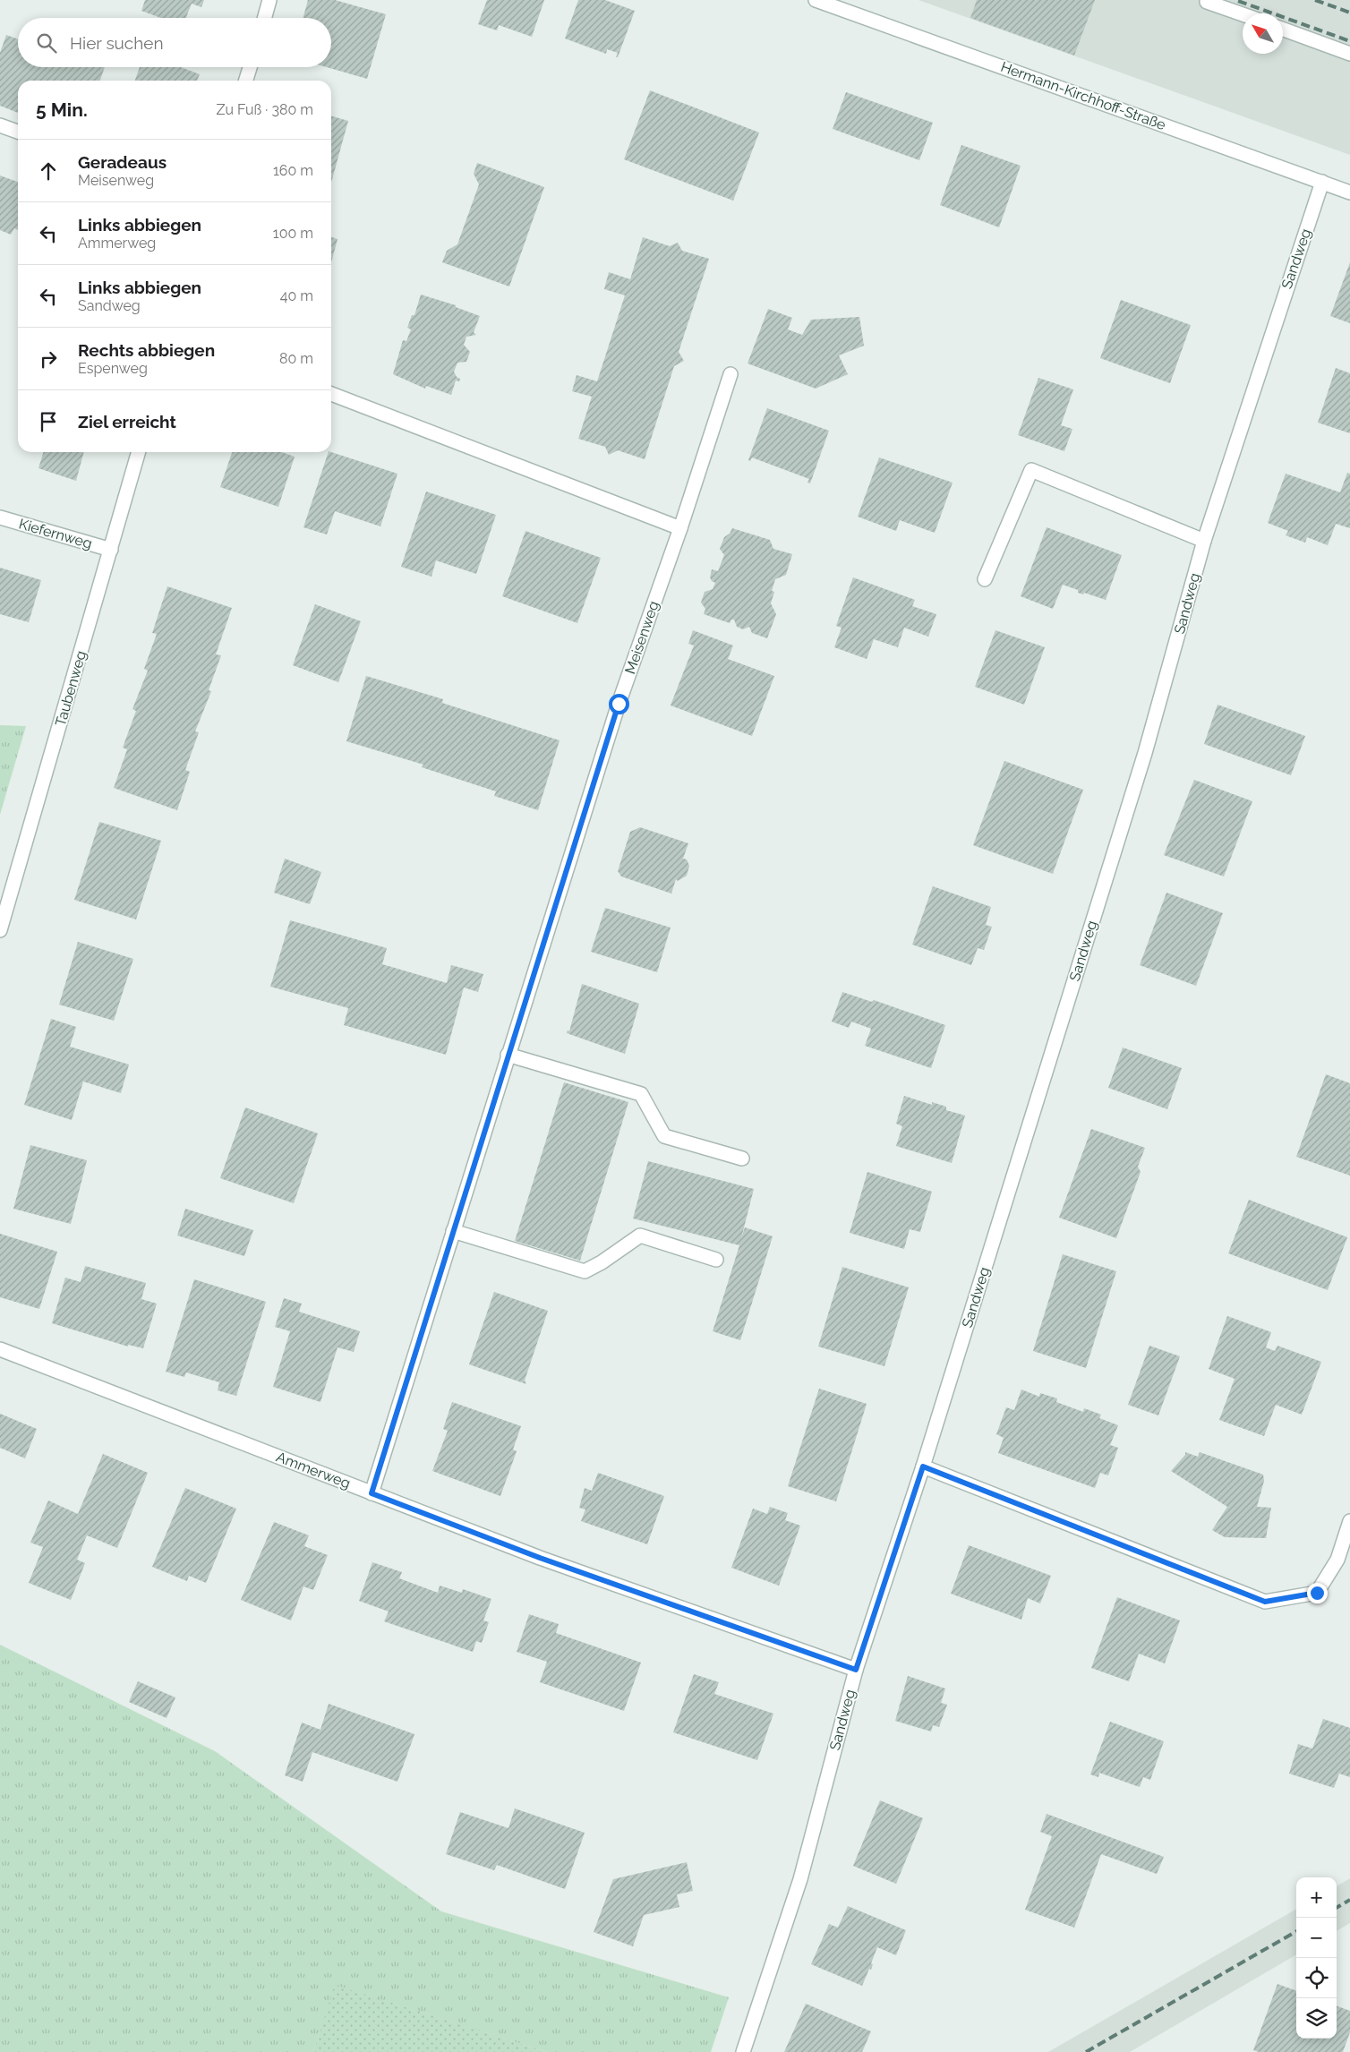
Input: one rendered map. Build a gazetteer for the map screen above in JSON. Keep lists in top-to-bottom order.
{
  "streets": {
    "street": [
      "Hermann-Kirchhoff-Straße",
      "Sandweg",
      "Kiefernweg",
      "Meisenweg",
      "Taubenweg",
      "Ammerweg"
    ]
  },
  "crossings": [
    ["Hermann-Kirchhoff-Straße", "Sandweg"],
    ["Sandweg", "Ammerweg"],
    ["Kiefernweg", "Taubenweg"],
    ["Meisenweg", "Ammerweg"]
  ],
  "north": "top left",
  "page": {
    "search": "Hier suchen",
    "heading": ["5 Min.", "Zu Fuß · 380 m"],
    "list": [
      ["Geradeaus", "Meisenweg", "160 m"],
      ["Links abbiegen", "Ammerweg", "100 m"],
      ["Links abbiegen", "Sandweg", "40 m"],
      ["Rechts abbiegen", "Espenweg", "80 m"],
      "Ziel erreicht"
    ],
    "map_buttons": ["+", "−"]
  }
}
